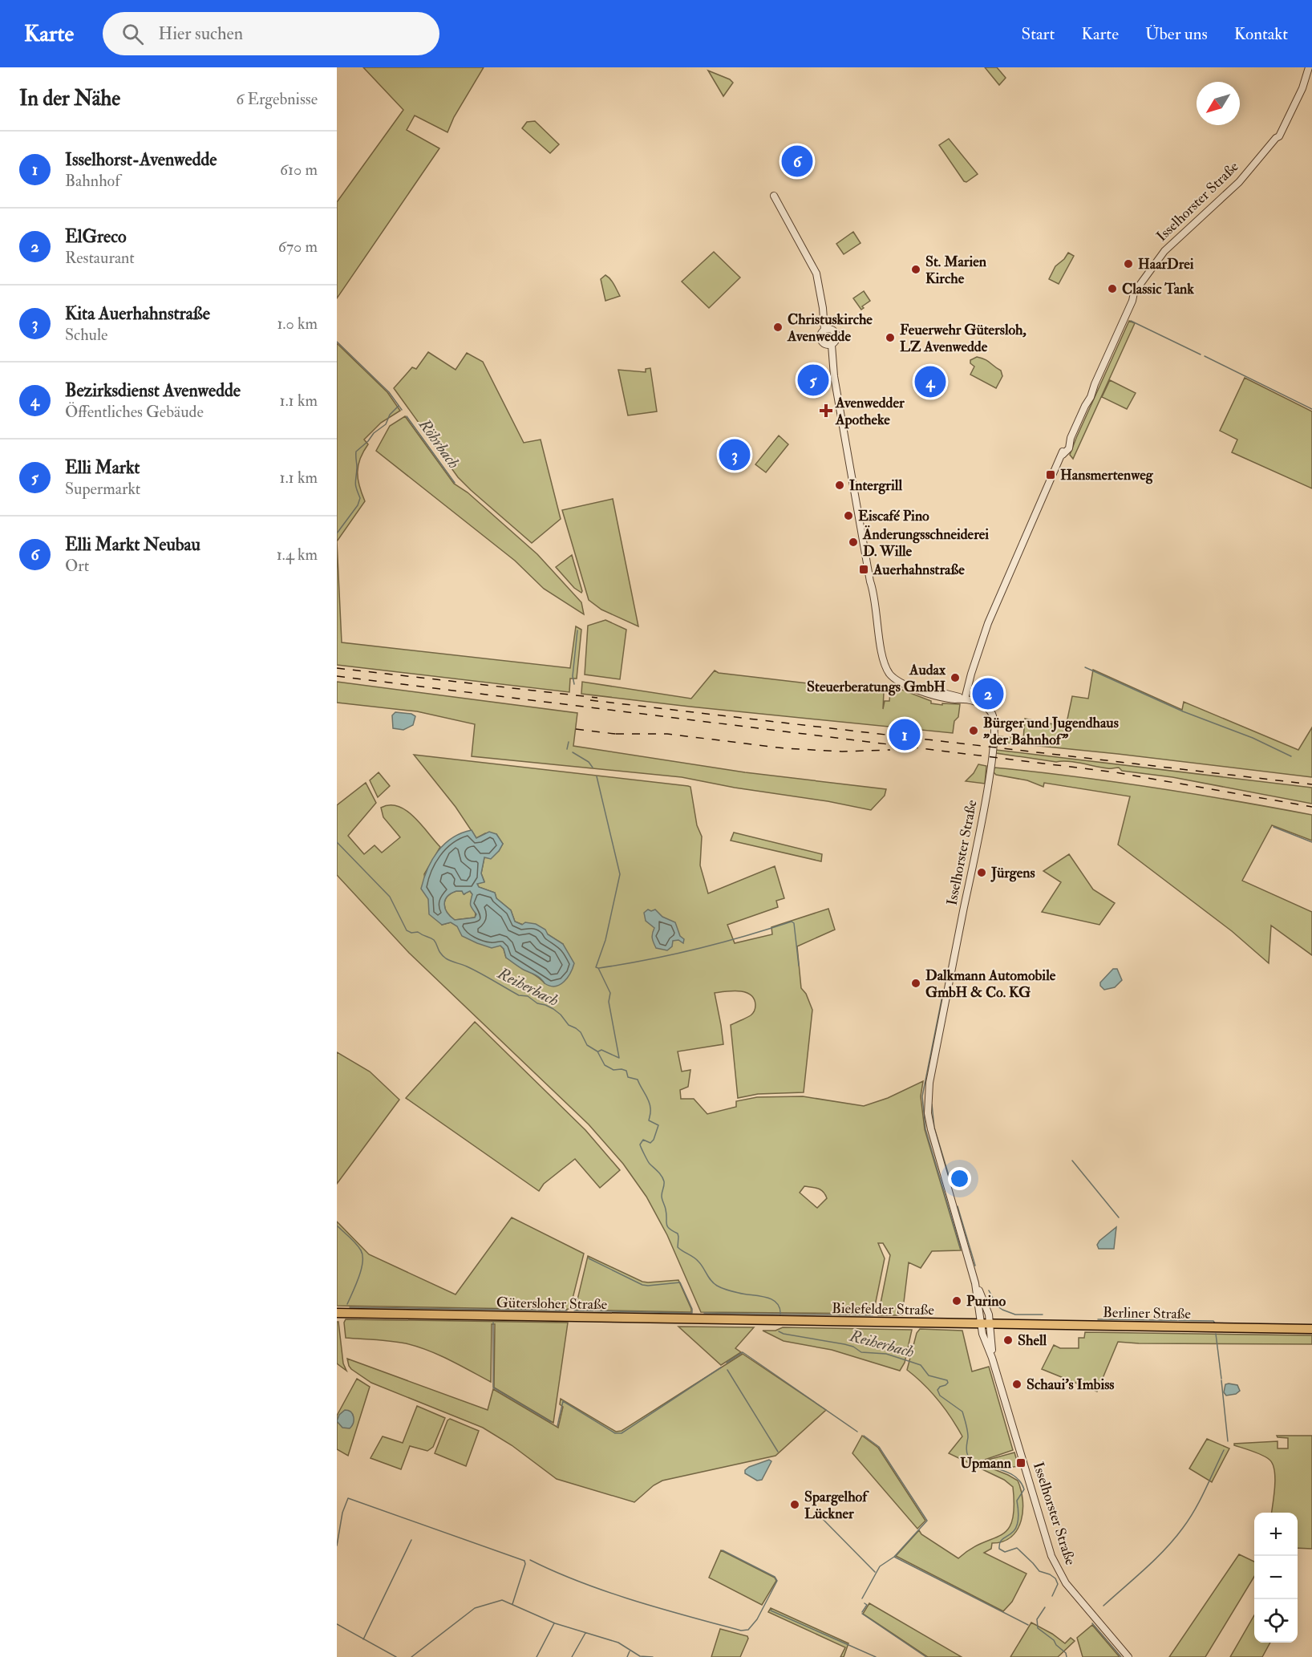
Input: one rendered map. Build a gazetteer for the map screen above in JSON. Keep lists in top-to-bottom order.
{
  "streets": {
    "main road": ["Gütersloher Straße", "Bielefelder Straße", "Berliner Straße"],
    "street": ["Isselhorster Straße"]
  },
  "crossings": [
    ["Isselhorster Straße", "Bielefelder Straße"],
    ["Isselhorster Straße", "Berliner Straße"],
    ["Gütersloher Straße", "Bielefelder Straße"],
    ["Bielefelder Straße", "Berliner Straße"]
  ],
  "water": ["Röhrbach", "Reiherbach"],
  "places": {
    "other": [
      "HaarDrei",
      "St. Marien Kirche",
      "Classic Tank",
      "Christuskirche Avenwedde",
      "Feuerwehr Gütersloh, LZ Avenwedde",
      "Intergrill",
      "Eiscafé Pino",
      "Änderungsschneiderei D. Wille",
      "Audax Steuerberatungs GmbH",
      "Bürger und Jugendhaus \"der Bahnhof\"",
      "Jürgens",
      "Dalkmann Automobile GmbH & Co. KG",
      "Purino",
      "Shell",
      "Schaui's Imbiss",
      "Spargelhof Lückner"
    ],
    "health": ["Avenwedder Apotheke"],
    "transit": ["Hansmertenweg", "Auerhahnstraße", "Upmann"]
  },
  "north": "bottom left",
  "page": {
    "header": "Karte",
    "search": "Hier suchen",
    "nav": [
      "Start",
      "Karte",
      "Über uns",
      "Kontakt"
    ],
    "heading": ["In der Nähe", "6 Ergebnisse"],
    "list": [
      {
        "mark": "1",
        "name": "Isselhorst-Avenwedde",
        "note": "Bahnhof",
        "value": "610 m"
      },
      {
        "mark": "2",
        "name": "ElGreco",
        "note": "Restaurant",
        "value": "670 m"
      },
      {
        "mark": "3",
        "name": "Kita Auerhahnstraße",
        "note": "Schule",
        "value": "1.0 km"
      },
      {
        "mark": "4",
        "name": "Bezirksdienst Avenwedde",
        "note": "Öffentliches Gebäude",
        "value": "1.1 km"
      },
      {
        "mark": "5",
        "name": "Elli Markt",
        "note": "Supermarkt",
        "value": "1.1 km"
      },
      {
        "mark": "6",
        "name": "Elli Markt Neubau",
        "note": "Ort",
        "value": "1.4 km"
      }
    ],
    "pins": [
      "6",
      "5",
      "4",
      "3",
      "2",
      "1"
    ],
    "map_buttons": ["+", "−"]
  }
}
